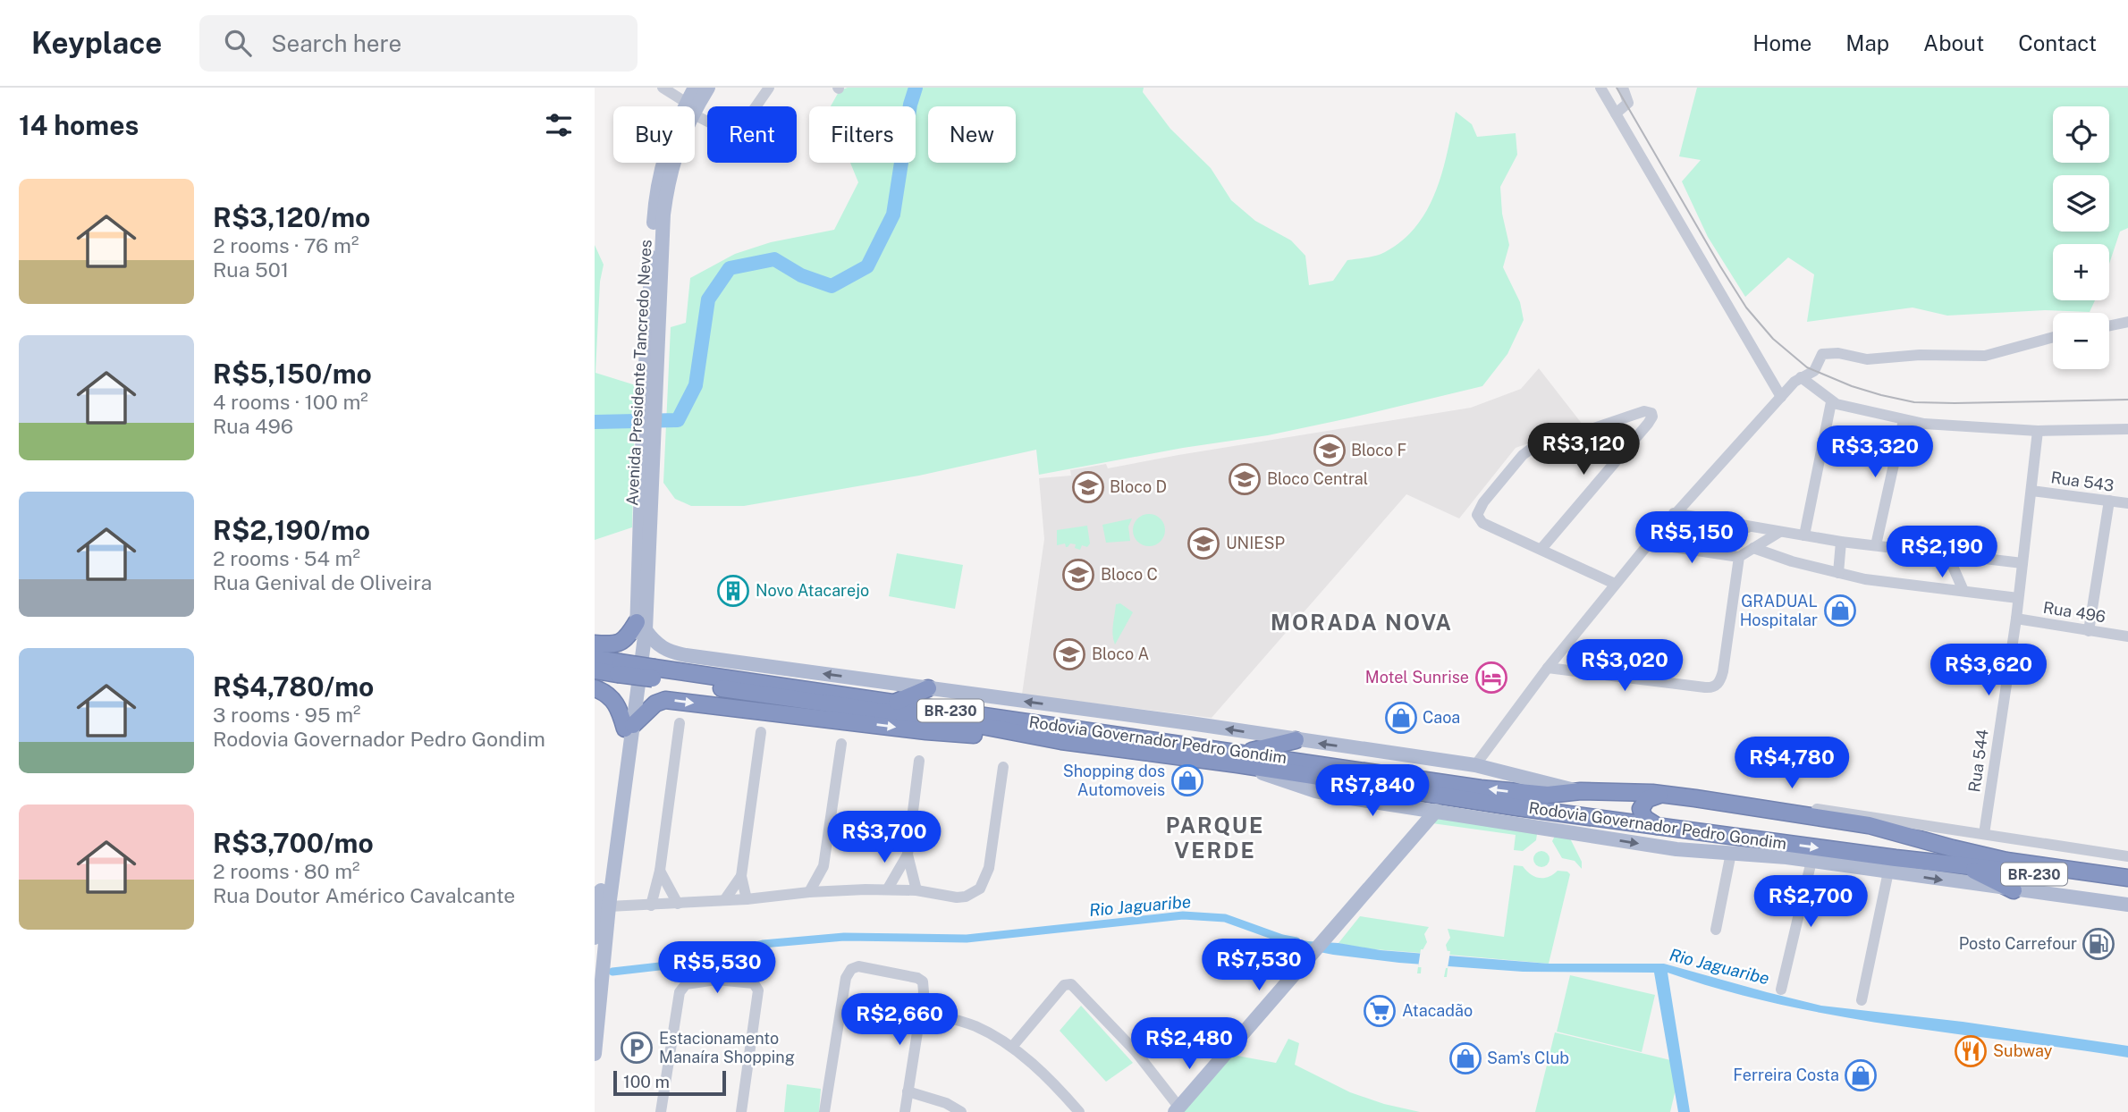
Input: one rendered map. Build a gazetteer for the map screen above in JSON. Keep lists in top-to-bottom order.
{
  "streets": {
    "highway": ["BR-230", "Rodovia Governador Pedro Gondim"],
    "main road": ["Avenida Presidente Tancredo Neves"],
    "street": ["Rua 543", "Rua 496", "Rua 544"]
  },
  "crossings": [
    ["Avenida Presidente Tancredo Neves", "Rodovia Governador Pedro Gondim"],
    ["Rua 543", "Rua 544"],
    ["Rua 496", "Rua 544"]
  ],
  "districts": ["MORADA NOVA", "PARQUE VERDE"],
  "water": ["Rio Jaguaribe"],
  "places": {
    "school or university": [
      "Bloco F",
      "Bloco Central",
      "Bloco D",
      "UNIESP",
      "Bloco C",
      "Bloco A"
    ],
    "building": ["Novo Atacarejo"],
    "shop": [
      "GRADUAL Hospitalar",
      "Caoa",
      "Shopping dos Automoveis",
      "Sam's Club",
      "Ferreira Costa"
    ],
    "hotel": ["Motel Sunrise"],
    "fuel station": ["Posto Carrefour"],
    "supermarket": ["Atacadão"],
    "parking": ["Estacionamento Manaíra Shopping"],
    "restaurant": ["Subway"]
  },
  "scale_bar": "100 m",
  "page": {
    "header": "Keyplace",
    "search": "Search here",
    "nav": [
      "Home",
      "Map",
      "About",
      "Contact"
    ],
    "heading": "14 homes",
    "map_buttons": ["+", "−"],
    "chip": [
      "Buy",
      "Rent",
      "Filters",
      "New"
    ],
    "list": [
      {
        "name": "R$3,120/mo",
        "note": "2 rooms · 76 m² · Rua 501"
      },
      {
        "name": "R$5,150/mo",
        "note": "4 rooms · 100 m² · Rua 496"
      },
      {
        "name": "R$2,190/mo",
        "note": "2 rooms · 54 m² · Rua Genival de Oliveira"
      },
      {
        "name": "R$4,780/mo",
        "note": "3 rooms · 95 m² · Rodovia Governador Pedro Gondim"
      },
      {
        "name": "R$3,700/mo",
        "note": "2 rooms · 80 m² · Rua Doutor Américo Cavalcante"
      }
    ],
    "price": [
      "R$3,120",
      "R$3,320",
      "R$5,150",
      "R$2,190",
      "R$3,020",
      "R$3,620",
      "R$4,780",
      "R$7,840",
      "R$3,700",
      "R$2,700",
      "R$7,530",
      "R$5,530",
      "R$2,660",
      "R$2,480"
    ],
    "scale": "100 m"
  }
}
